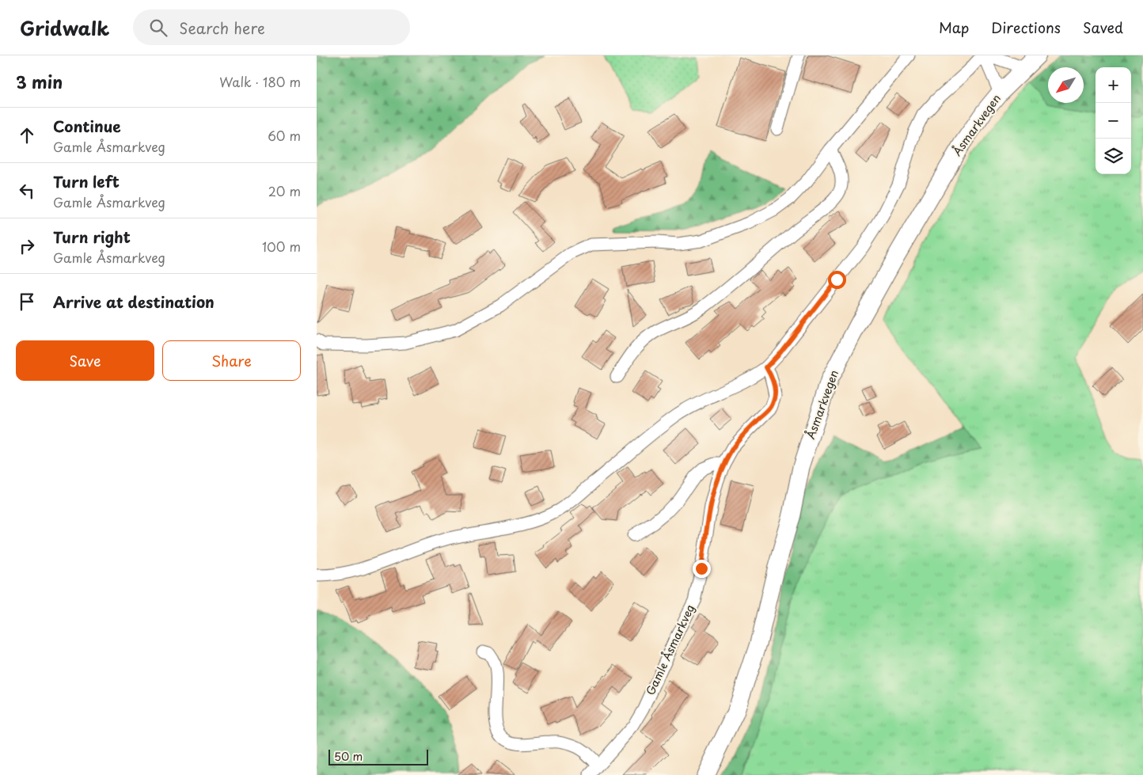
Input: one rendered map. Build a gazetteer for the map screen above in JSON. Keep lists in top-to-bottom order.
{
  "streets": {
    "main road": ["Åsmarkvegen"],
    "street": ["Gamle Åsmarkveg"]
  },
  "scale_bar": "50 m",
  "north": "bottom left",
  "page": {
    "header": "Gridwalk",
    "search": "Search here",
    "nav": ["Map", "Directions", "Saved"],
    "heading": ["3 min", "Walk · 180 m"],
    "map_buttons": ["+", "−"],
    "list": [
      ["Continue", "Gamle Åsmarkveg", "60 m"],
      ["Turn left", "Gamle Åsmarkveg", "20 m"],
      ["Turn right", "Gamle Åsmarkveg", "100 m"],
      "Arrive at destination"
    ],
    "buttons": ["Save", "Share"],
    "scale": "50 m"
  }
}
